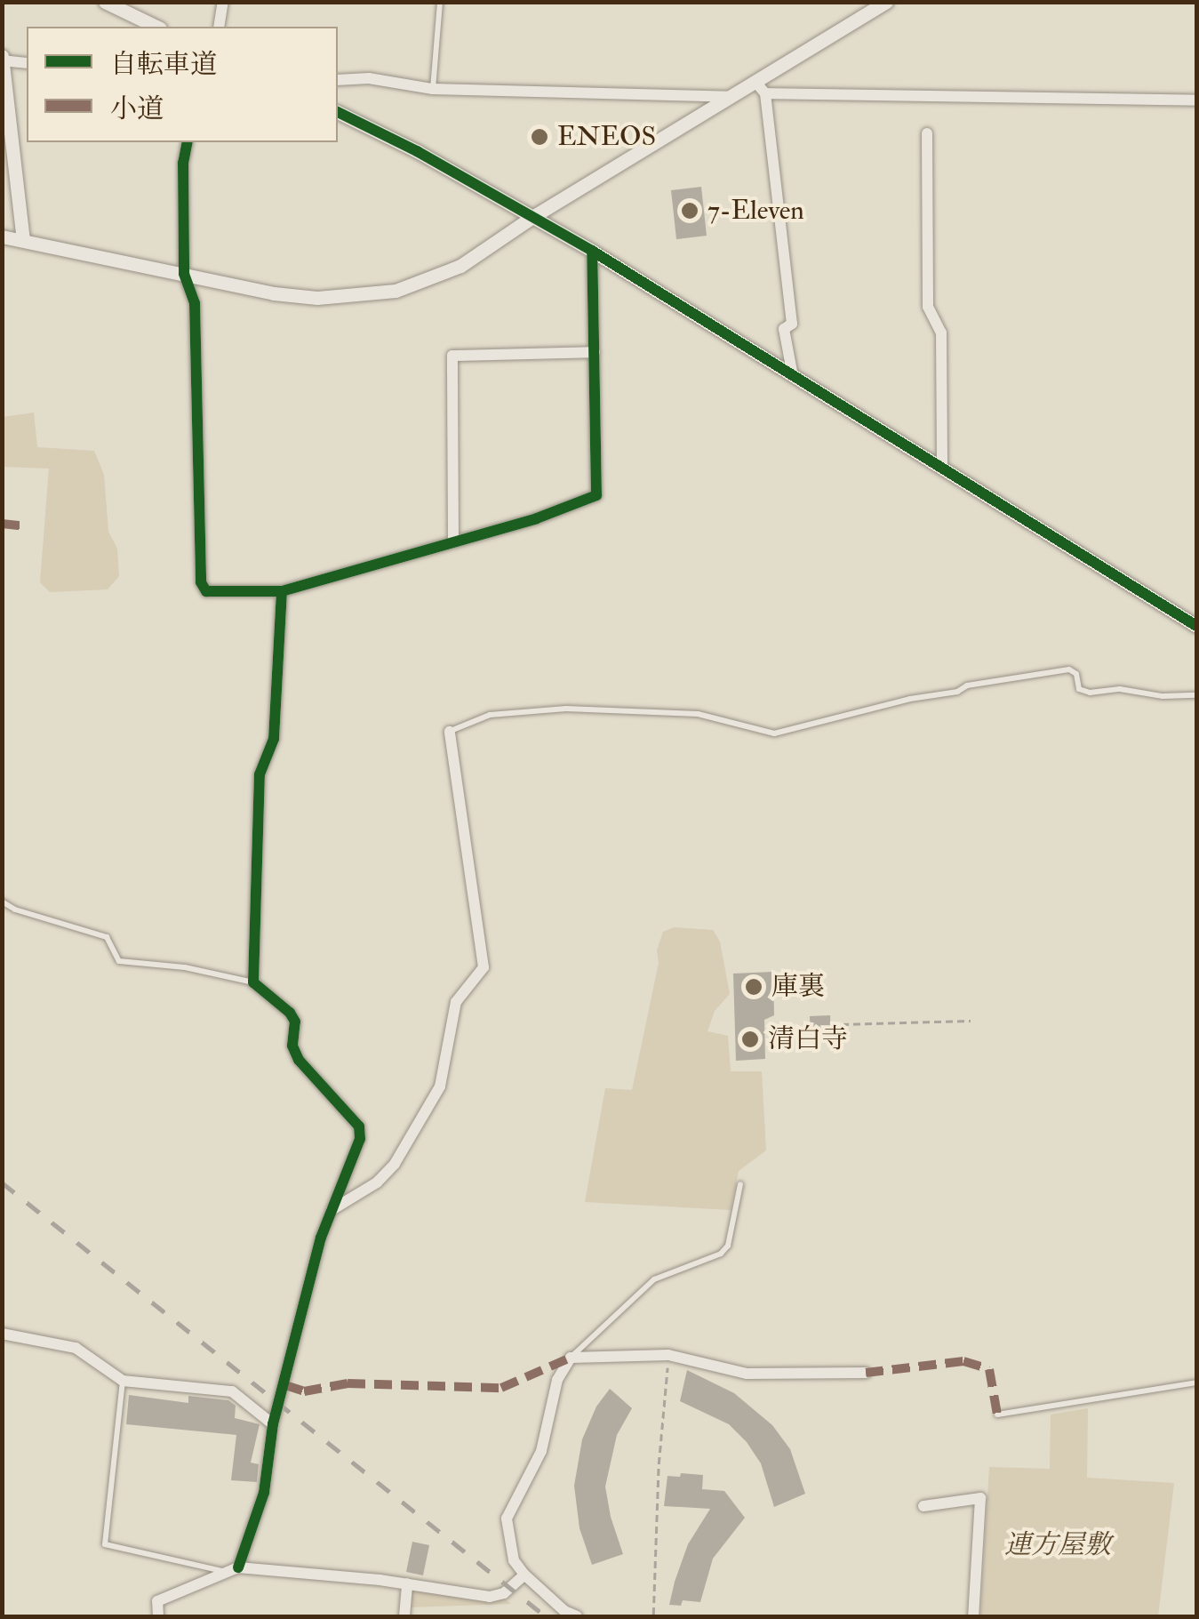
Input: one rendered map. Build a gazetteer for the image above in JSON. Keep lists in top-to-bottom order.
{
  "parks": ["連方屋敷"],
  "places": [
    "ENEOS",
    "7-Eleven",
    "庫裏",
    "清白寺"
  ],
  "legend": ["自転車道", "小道"]
}
